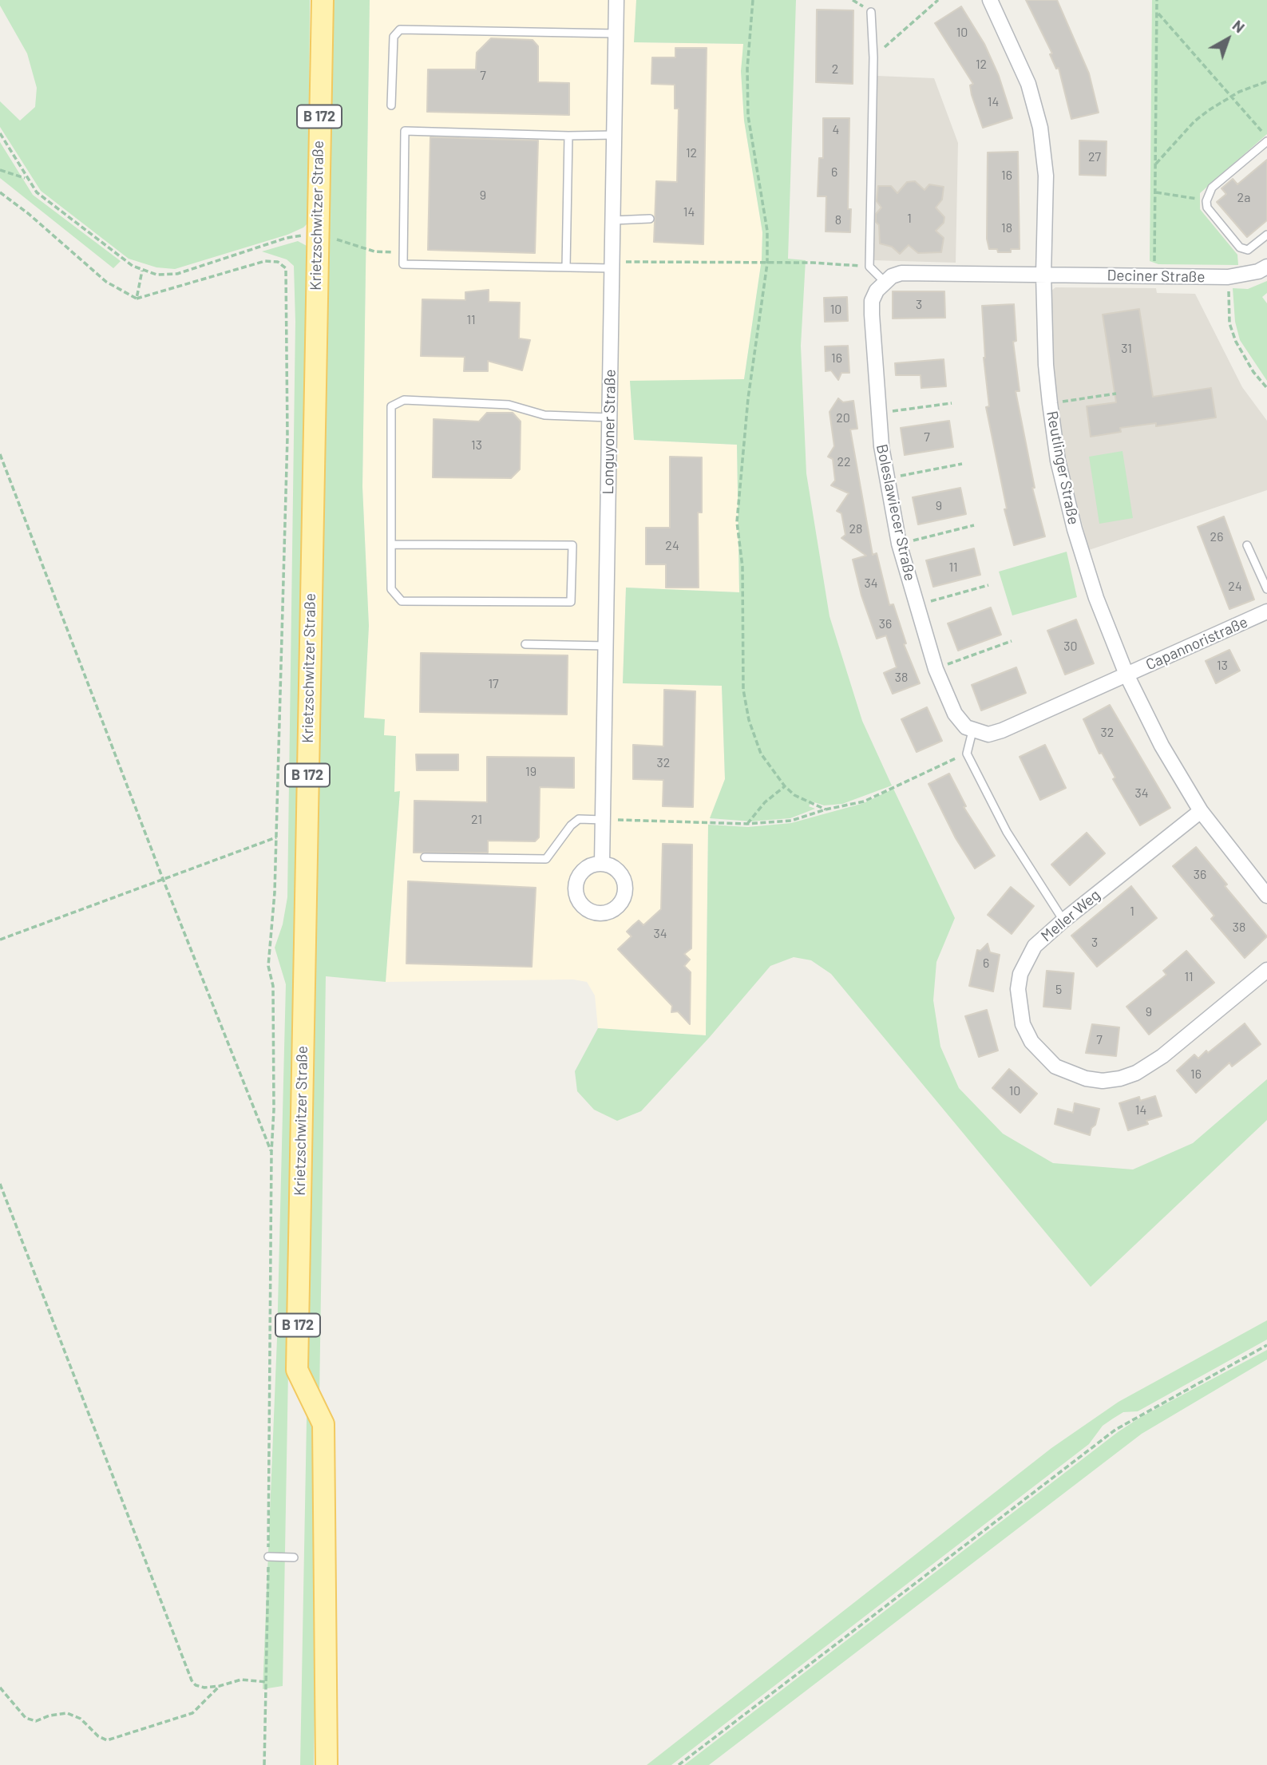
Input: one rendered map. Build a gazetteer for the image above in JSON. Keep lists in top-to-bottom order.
{
  "streets": {
    "main road": ["B 172", "Krietzschwitzer Straße"],
    "street": [
      "Deciner Straße",
      "Longuyoner Straße",
      "Reutlinger Straße",
      "Boleslawiecer Straße",
      "Capannoristraße",
      "Meller Weg"
    ]
  },
  "crossings": [
    ["Deciner Straße", "Reutlinger Straße"],
    ["Reutlinger Straße", "Capannoristraße"],
    ["Reutlinger Straße", "Meller Weg"]
  ],
  "house_numbers": [
    "10",
    "12",
    "2",
    "7",
    "14",
    "4",
    "12",
    "27",
    "6",
    "16",
    "9",
    "2a",
    "14",
    "1",
    "8",
    "18",
    "3",
    "10",
    "11",
    "31",
    "16",
    "20",
    "7",
    "13",
    "22",
    "9",
    "28",
    "26",
    "24",
    "11",
    "34",
    "24",
    "36",
    "30",
    "13",
    "38",
    "17",
    "32",
    "32",
    "19",
    "34",
    "21",
    "36",
    "1",
    "38",
    "34",
    "3",
    "6",
    "11",
    "5",
    "9",
    "7",
    "16",
    "10",
    "14"
  ],
  "north": "top right"
}
